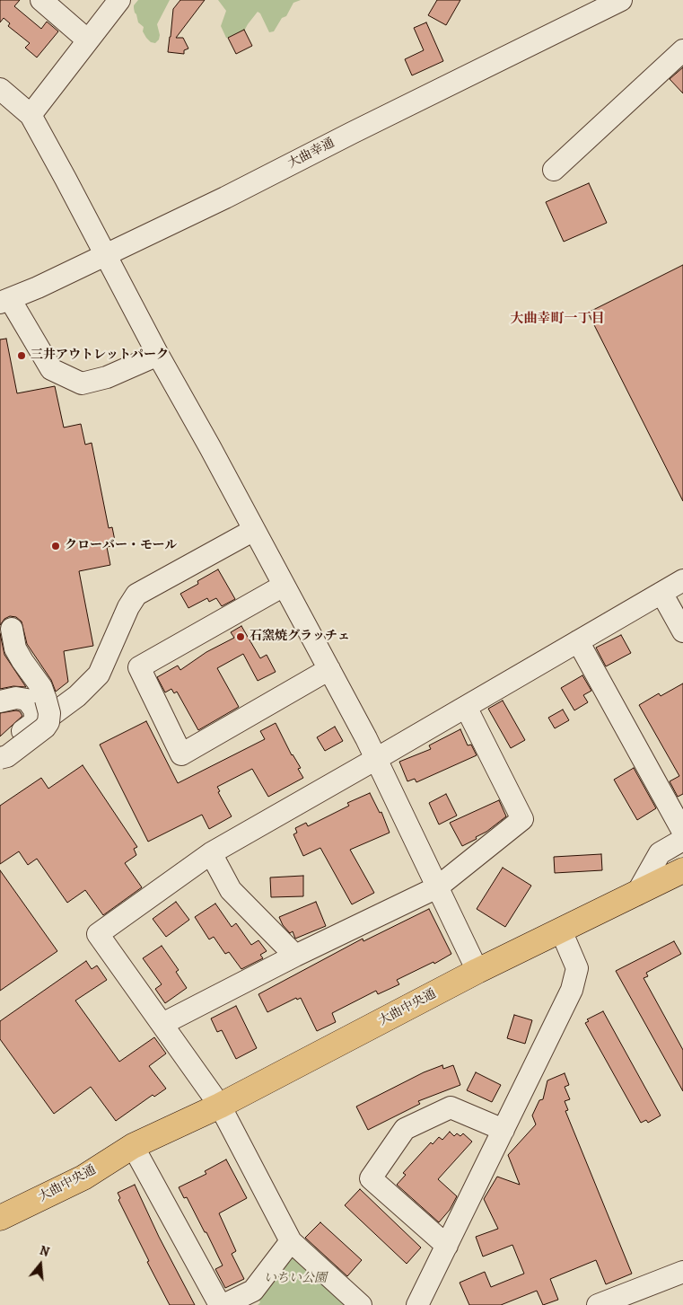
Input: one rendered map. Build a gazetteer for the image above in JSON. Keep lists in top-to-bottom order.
{
  "streets": {
    "main road": ["大曲中央通"],
    "street": ["大曲幸通"]
  },
  "districts": ["大曲幸町一丁目"],
  "parks": ["いちい公園"],
  "places": ["三井アウトレットパーク", "クローバー・モール", "石窯焼グラッチェ"],
  "north": "top"
}
